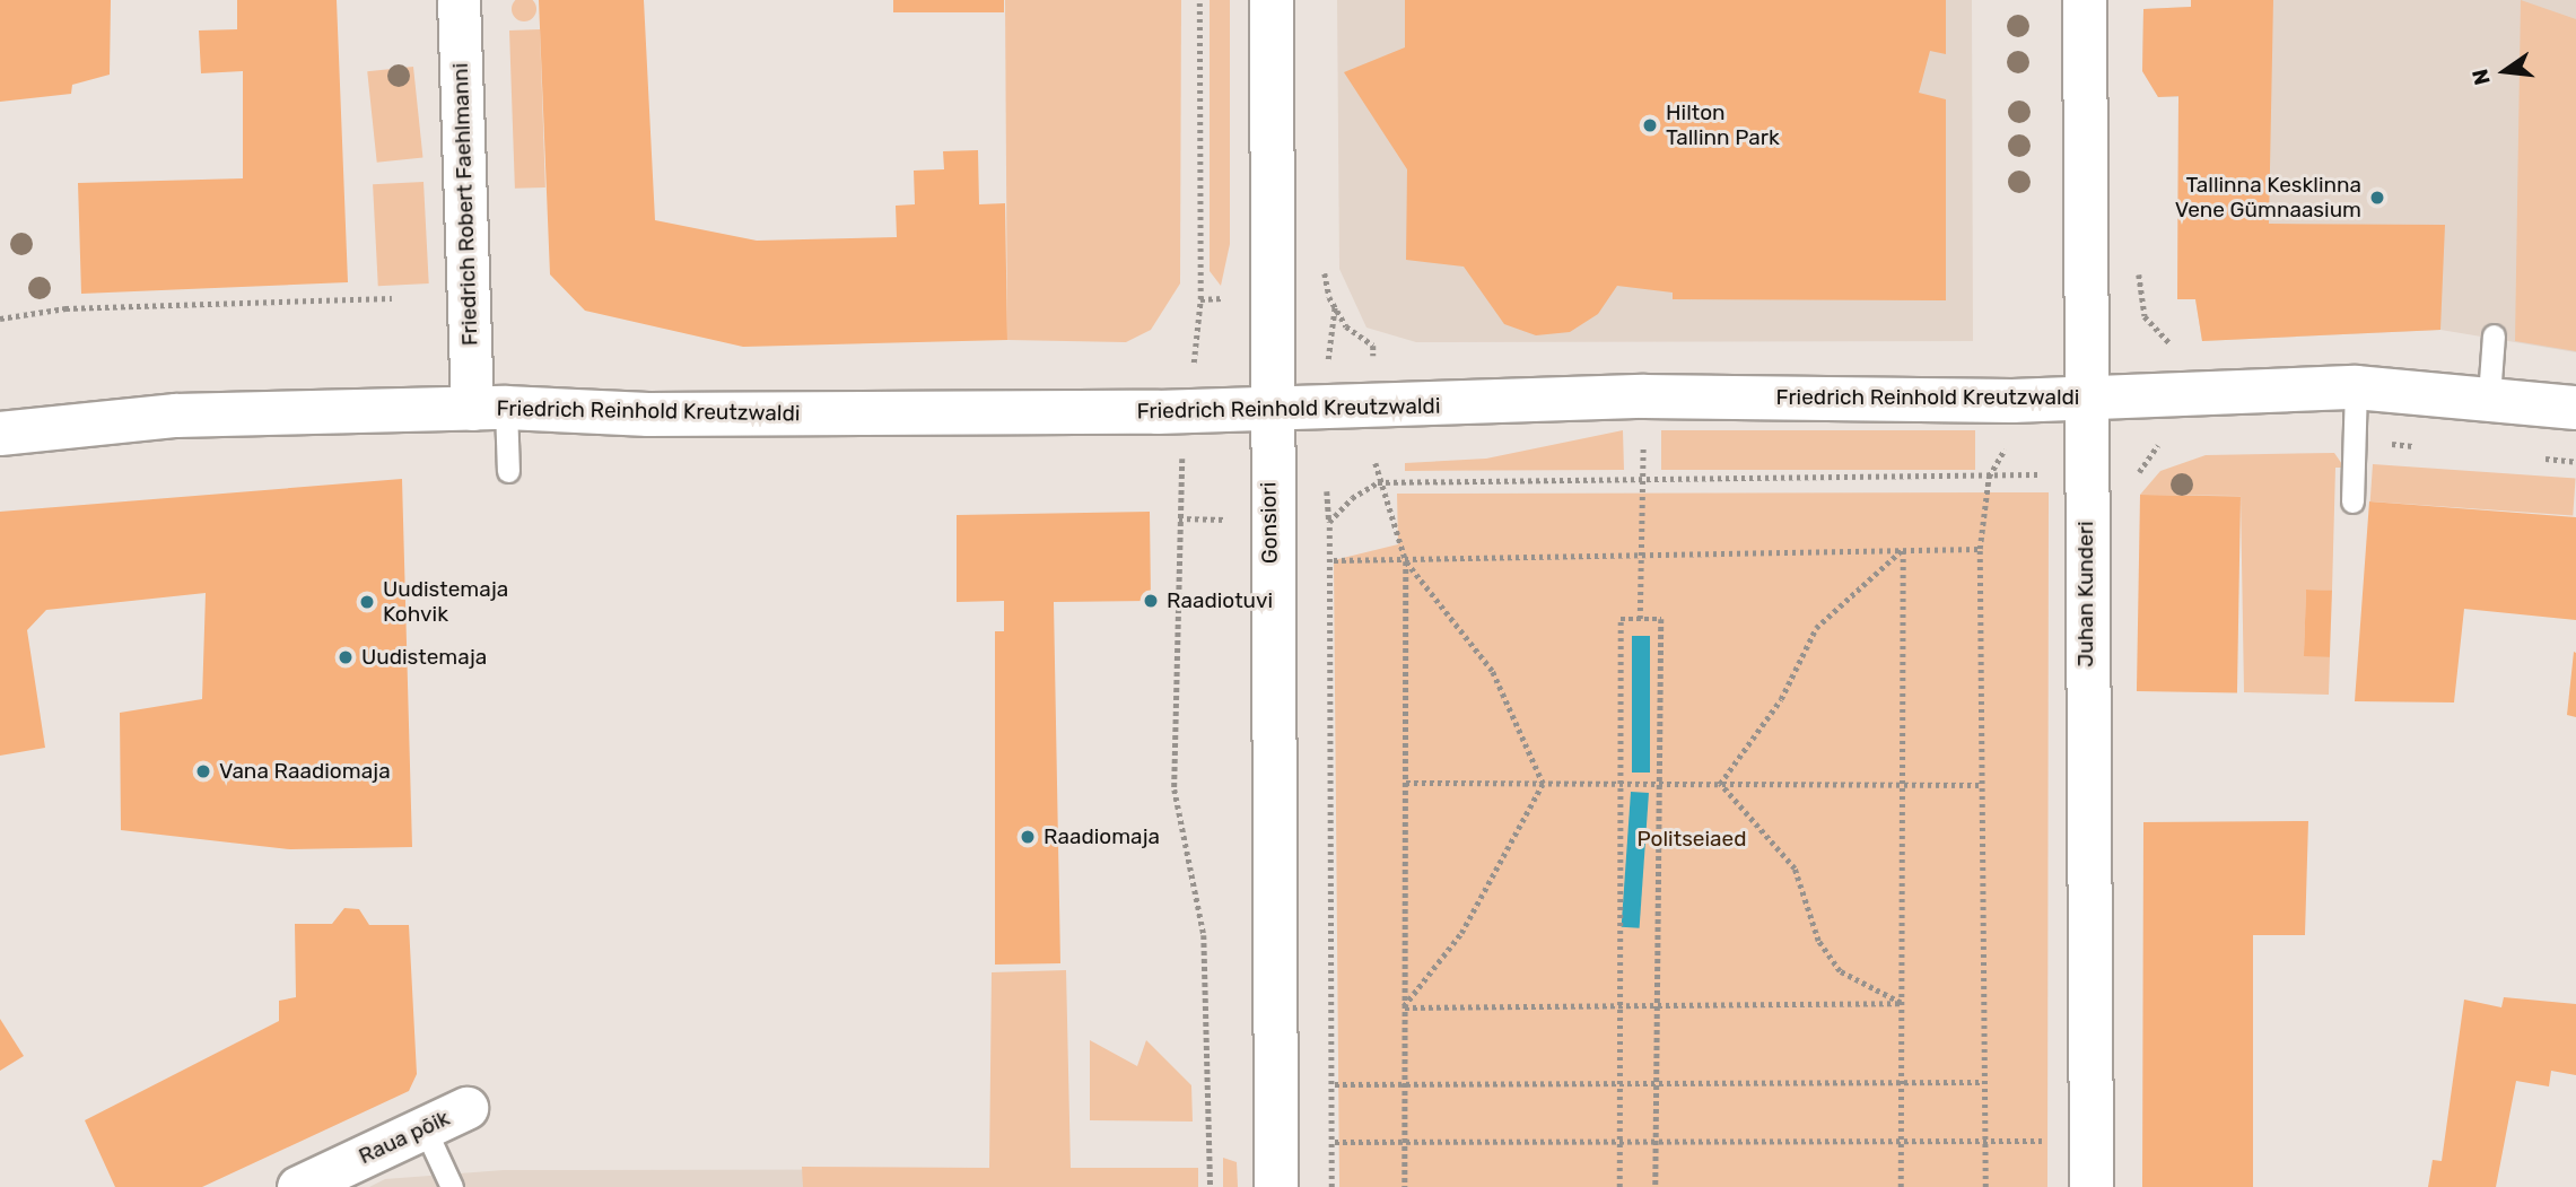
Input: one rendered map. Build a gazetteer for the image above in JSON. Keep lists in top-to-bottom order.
{
  "streets": {
    "street": [
      "Friedrich Robert Faehlmanni",
      "Friedrich Reinhold Kreutzwaldi",
      "Gonsiori",
      "Juhan Kunderi",
      "Raua põik"
    ]
  },
  "crossings": [
    ["Friedrich Robert Faehlmanni", "Friedrich Reinhold Kreutzwaldi"],
    ["Friedrich Reinhold Kreutzwaldi", "Gonsiori"],
    ["Friedrich Reinhold Kreutzwaldi", "Juhan Kunderi"]
  ],
  "parks": ["Politseiaed"],
  "places": [
    "Hilton Tallinn Park",
    "Tallinna Kesklinna Vene Gümnaasium",
    "Raadiotuvi",
    "Uudistemaja Kohvik",
    "Uudistemaja",
    "Vana Raadiomaja",
    "Raadiomaja"
  ],
  "north": "left"
}
